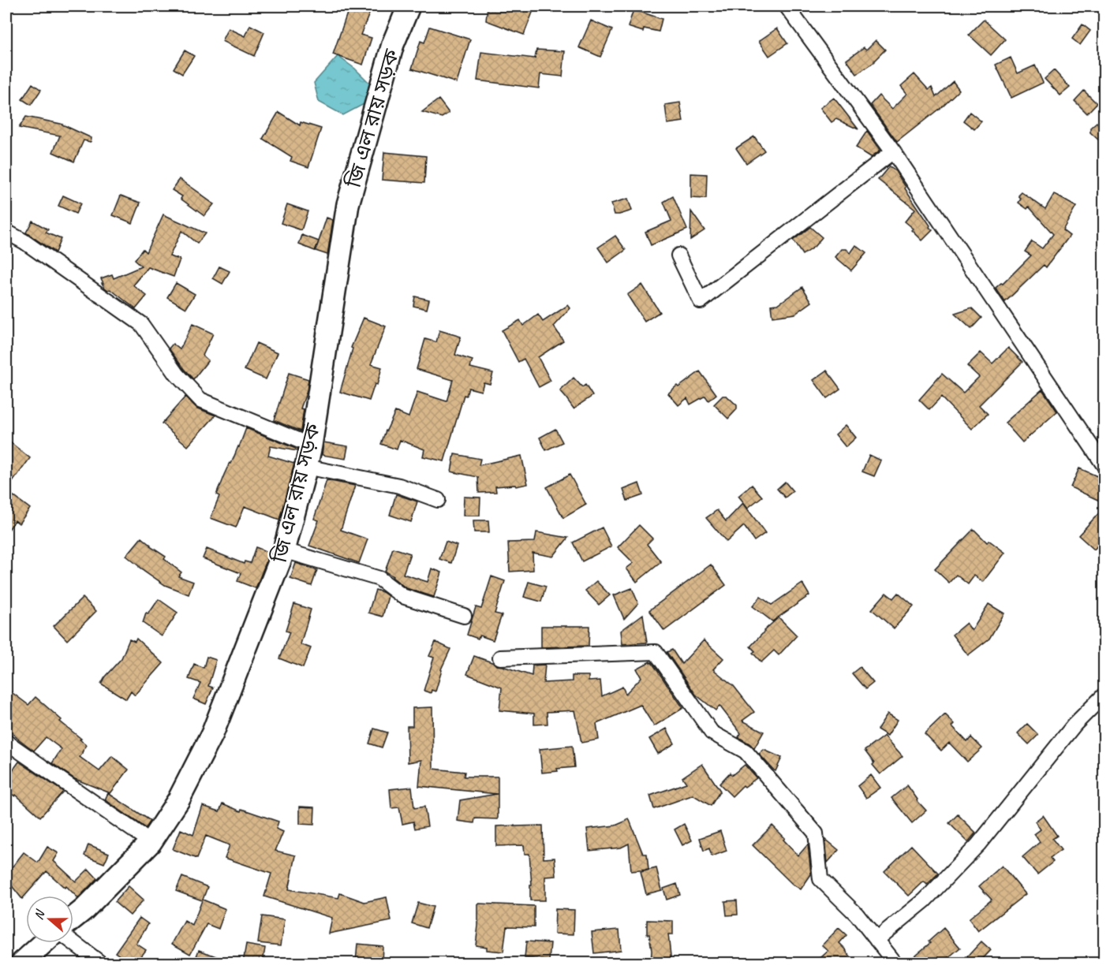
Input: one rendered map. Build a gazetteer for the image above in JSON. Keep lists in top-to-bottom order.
{
  "streets": {
    "main road": ["জি এল রায় সড়ক"]
  },
  "north": "left"
}
